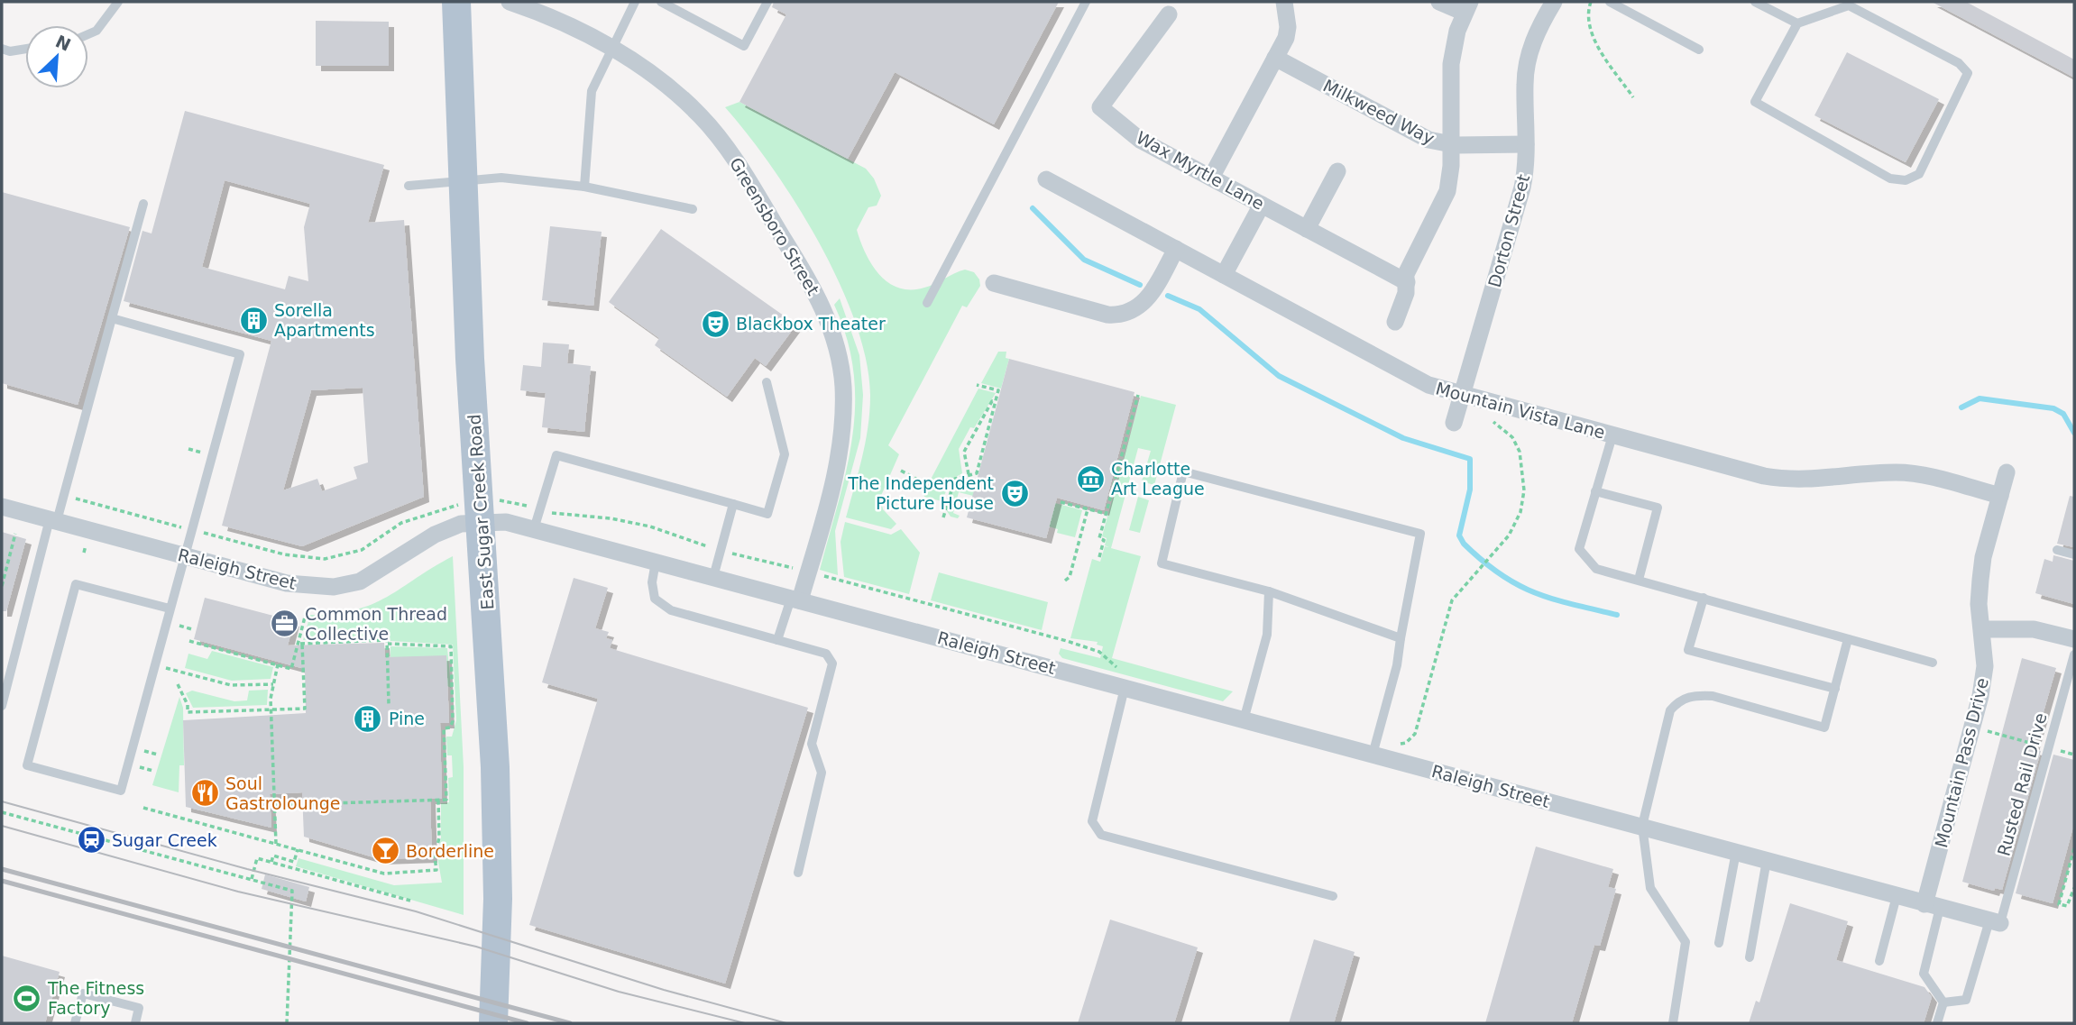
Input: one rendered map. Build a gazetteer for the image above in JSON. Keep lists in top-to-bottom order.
{
  "streets": {
    "main road": ["East Sugar Creek Road"],
    "street": [
      "Milkweed Way",
      "Wax Myrtle Lane",
      "Greensboro Street",
      "Dorton Street",
      "Mountain Vista Lane",
      "Raleigh Street",
      "Mountain Pass Drive"
    ],
    "lane": ["Rusted Rail Drive"]
  },
  "crossings": [
    ["Milkweed Way", "Dorton Street"],
    ["Greensboro Street", "Raleigh Street"],
    ["Dorton Street", "Mountain Vista Lane"],
    ["Mountain Vista Lane", "Mountain Pass Drive"],
    ["Raleigh Street", "Mountain Pass Drive"],
    ["Raleigh Street", "Rusted Rail Drive"]
  ],
  "places": {
    "building": ["Sorella Apartments", "Pine"],
    "theatre": ["Blackbox Theater", "The Independent Picture House"],
    "museum": ["Charlotte Art League"],
    "office": ["Common Thread Collective"],
    "restaurant": ["Soul Gastrolounge"],
    "station": ["Sugar Creek"],
    "bar": ["Borderline"],
    "sports": ["The Fitness Factory"]
  },
  "north": "top right"
}
